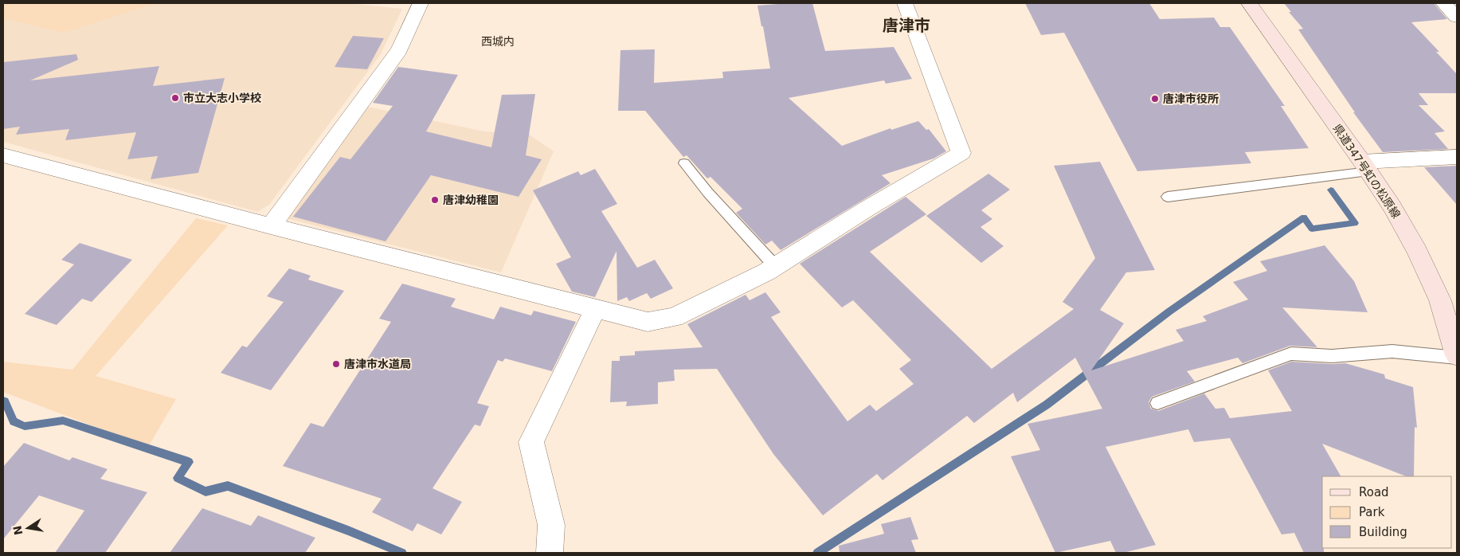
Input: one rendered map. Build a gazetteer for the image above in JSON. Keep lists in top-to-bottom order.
{
  "streets": {
    "main road": ["県道347号虹の松原線"]
  },
  "districts": ["唐津市", "西城内"],
  "places": [
    "市立大志小学校",
    "唐津市役所",
    "唐津幼稚園",
    "唐津市水道局"
  ],
  "legend": ["Road", "Park", "Building"],
  "north": "left"
}
